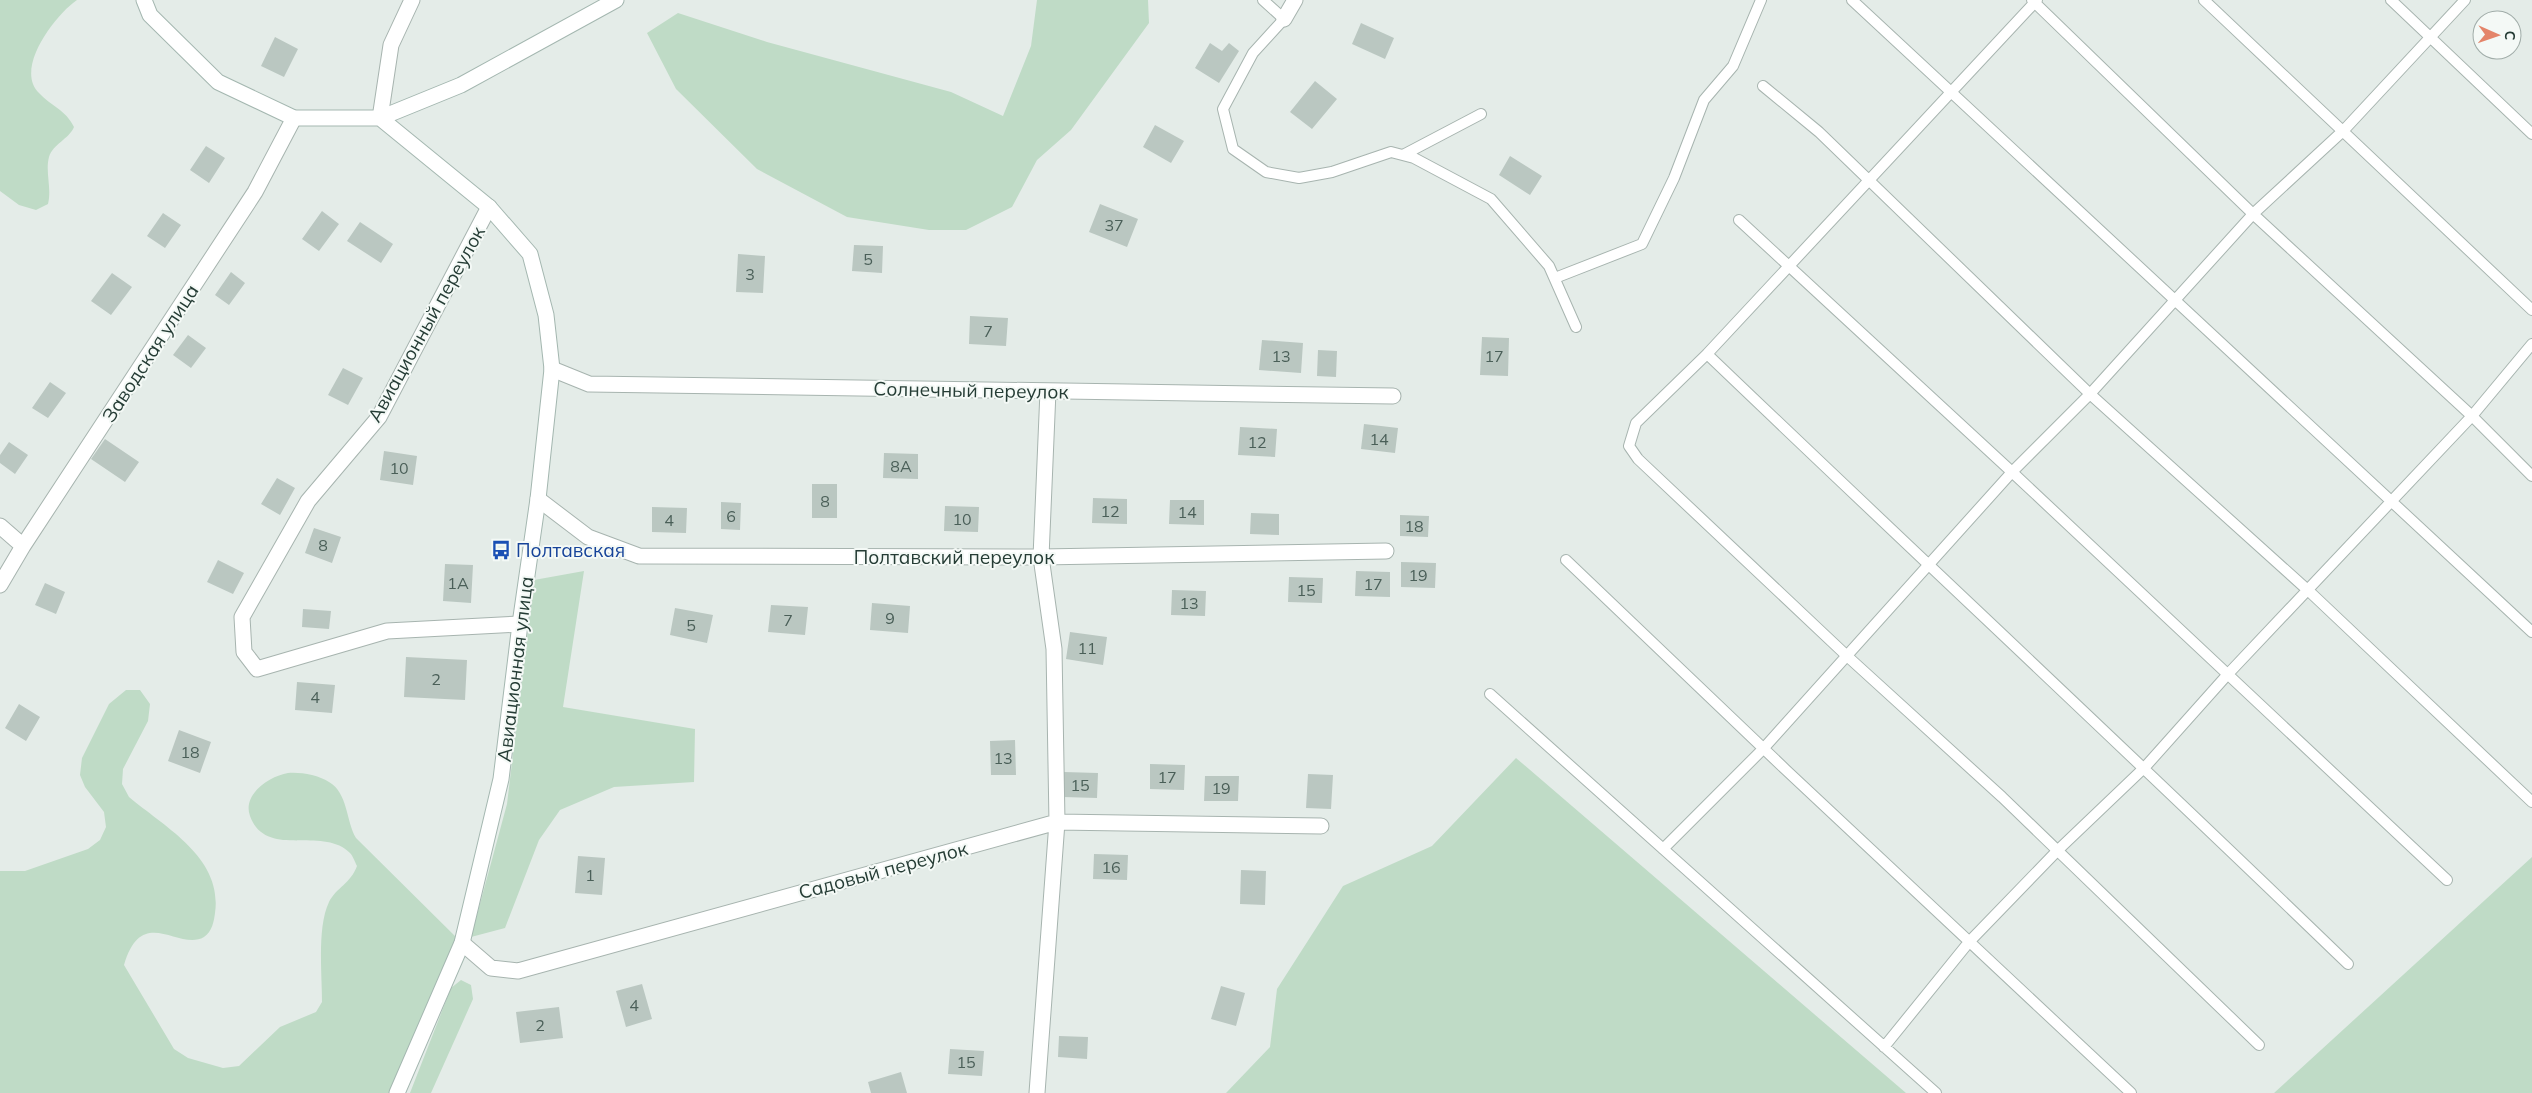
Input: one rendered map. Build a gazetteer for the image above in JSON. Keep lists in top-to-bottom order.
{
  "streets": {
    "street": [
      "Авиационный переулок",
      "Заводская улица",
      "Солнечный переулок",
      "Полтавский переулок",
      "Авиационная улица",
      "Садовый переулок"
    ]
  },
  "crossings": [
    ["Авиационный переулок", "Авиационная улица"],
    ["Солнечный переулок", "Авиационная улица"],
    ["Полтавский переулок", "Авиационная улица"],
    ["Авиационная улица", "Садовый переулок"]
  ],
  "places": {
    "bus stop": ["Полтавская"]
  },
  "house_numbers": [
    "37",
    "5",
    "3",
    "7",
    "13",
    "17",
    "14",
    "12",
    "8А",
    "10",
    "8",
    "12",
    "14",
    "6",
    "10",
    "4",
    "18",
    "8",
    "19",
    "1А",
    "17",
    "15",
    "13",
    "9",
    "7",
    "5",
    "11",
    "2",
    "4",
    "18",
    "13",
    "17",
    "15",
    "19",
    "16",
    "1",
    "4",
    "2",
    "15"
  ],
  "north": "right"
}
